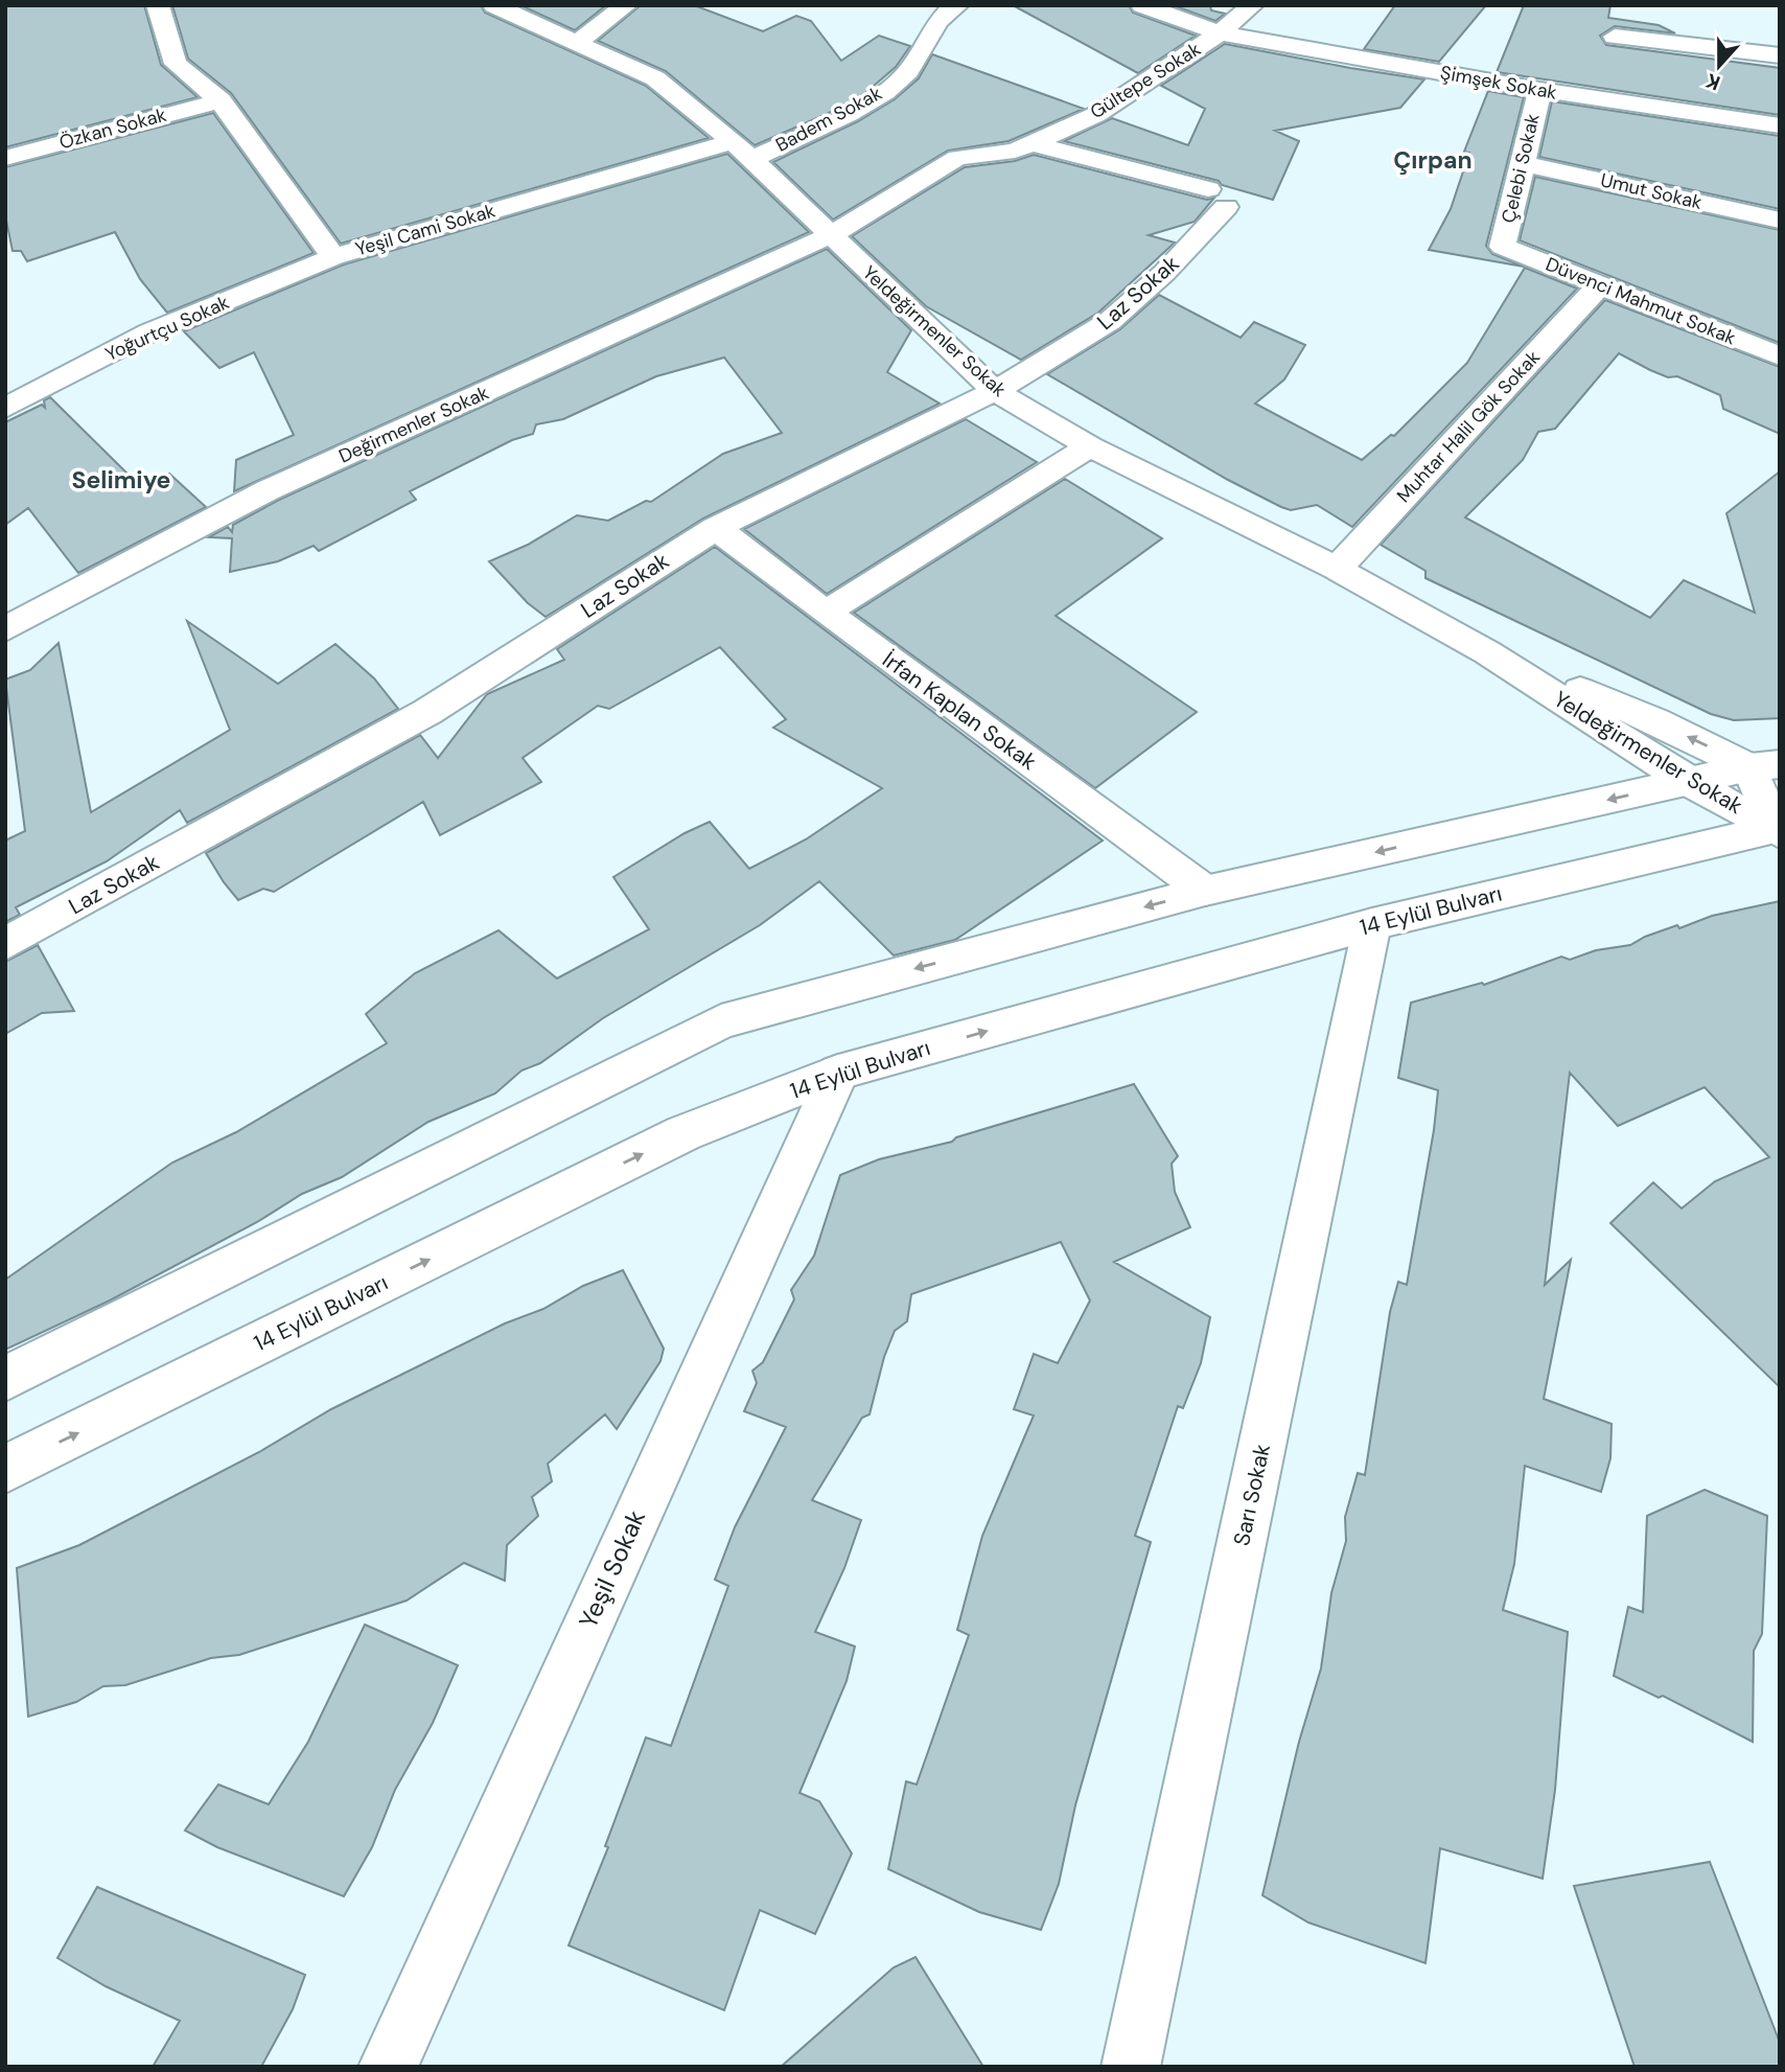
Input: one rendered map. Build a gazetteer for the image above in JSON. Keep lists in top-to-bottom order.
{
  "streets": {
    "street": [
      "Gültepe Sokak",
      "Şimşek Sokak",
      "Badem Sokak",
      "Özkan Sokak",
      "Çelebi Sokak",
      "Umut Sokak",
      "Yeşil Cami Sokak",
      "Laz Sokak",
      "Düvenci Mahmut Sokak",
      "Yoğurtçu Sokak",
      "Yeldeğirmenler Sokak",
      "Değirmenler Sokak",
      "Muhtar Halil Gök Sokak",
      "İrfan Kaplan Sokak",
      "14 Eylül Bulvarı",
      "Sarı Sokak",
      "Yeşil Sokak"
    ]
  },
  "crossings": [
    ["Gültepe Sokak", "Şimşek Sokak"],
    ["Gültepe Sokak", "Laz Sokak"],
    ["Gültepe Sokak", "Yeldeğirmenler Sokak"],
    ["Gültepe Sokak", "Değirmenler Sokak"],
    ["Şimşek Sokak", "Çelebi Sokak"],
    ["Badem Sokak", "Yeşil Cami Sokak"],
    ["Badem Sokak", "Yeldeğirmenler Sokak"],
    ["Özkan Sokak", "Yeşil Cami Sokak"],
    ["Çelebi Sokak", "Umut Sokak"],
    ["Çelebi Sokak", "Düvenci Mahmut Sokak"],
    ["Yeşil Cami Sokak", "Yoğurtçu Sokak"],
    ["Yeşil Cami Sokak", "Yeldeğirmenler Sokak"],
    ["Laz Sokak", "Yeldeğirmenler Sokak"],
    ["Laz Sokak", "İrfan Kaplan Sokak"],
    ["Düvenci Mahmut Sokak", "Muhtar Halil Gök Sokak"],
    ["Yeldeğirmenler Sokak", "Değirmenler Sokak"],
    ["Yeldeğirmenler Sokak", "Muhtar Halil Gök Sokak"],
    ["Yeldeğirmenler Sokak", "14 Eylül Bulvarı"],
    ["14 Eylül Bulvarı", "Sarı Sokak"],
    ["14 Eylül Bulvarı", "Yeşil Sokak"]
  ],
  "districts": ["Çırpan", "Selimiye"],
  "north": "bottom"
}
